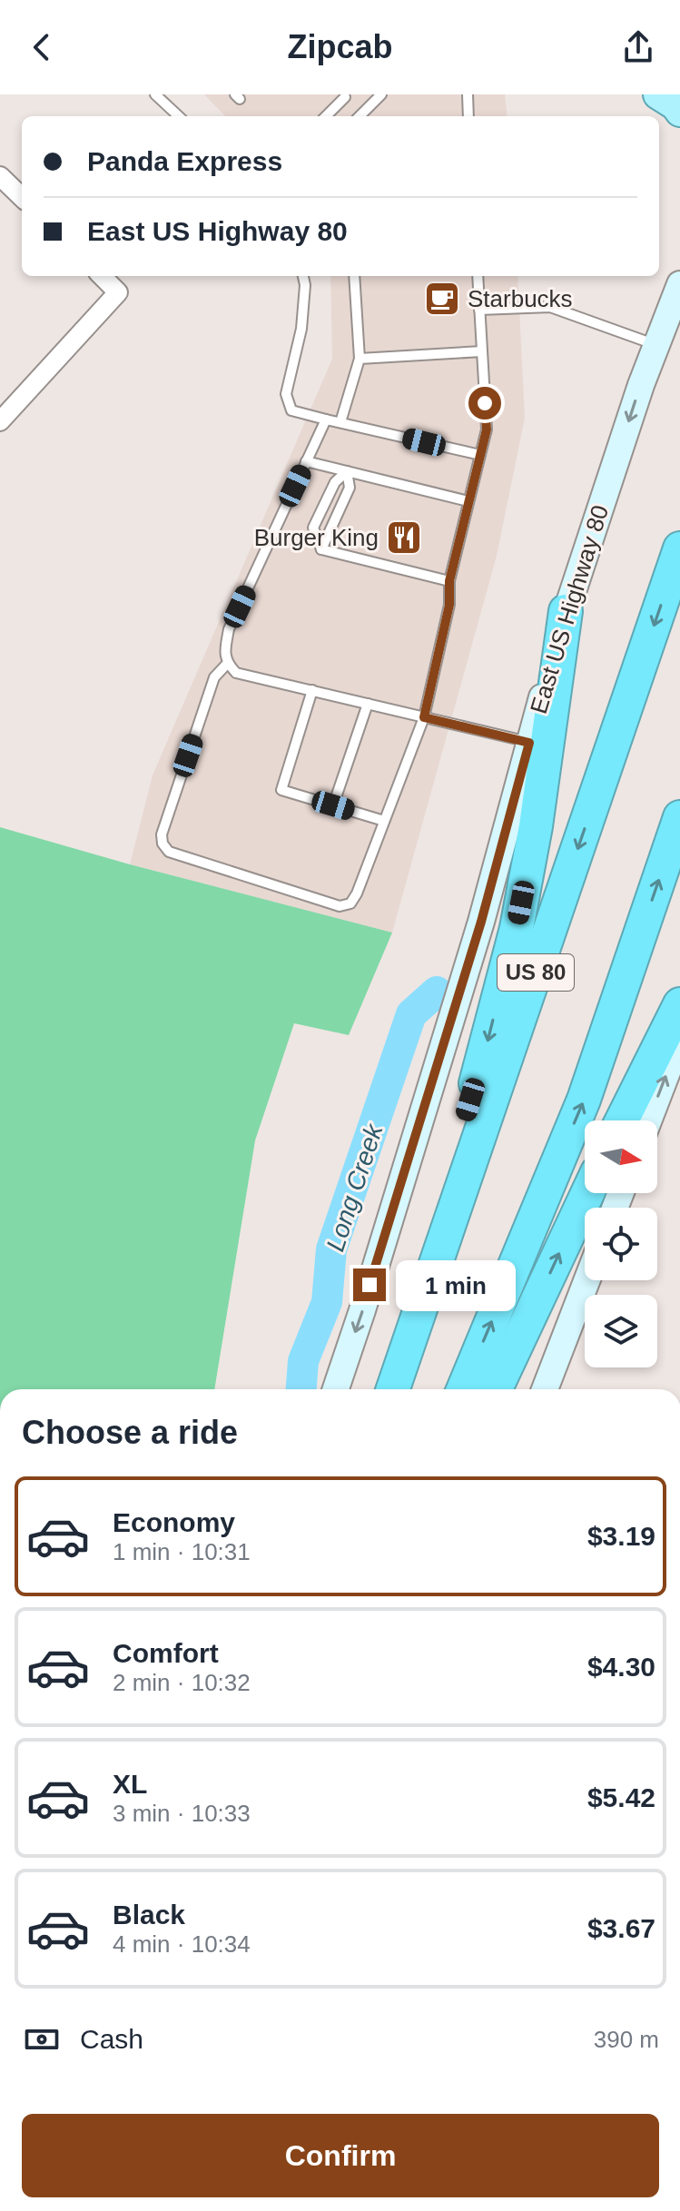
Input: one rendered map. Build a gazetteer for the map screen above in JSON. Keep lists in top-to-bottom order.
{
  "streets": {
    "highway": ["US 80"],
    "main road": ["East US Highway 80"]
  },
  "one_way": ["East US Highway 80"],
  "water": ["Long Creek"],
  "places": {
    "cafe": ["Starbucks"],
    "restaurant": ["Burger King"]
  },
  "north": "right",
  "page": {
    "header": "Zipcab",
    "banner": ["Panda Express", "East US Highway 80"],
    "bubble": "1 min",
    "heading": "Choose a ride",
    "list": [
      {
        "name": "Economy",
        "note": "1 min · 10:31",
        "value": "$3.19"
      },
      {
        "name": "Comfort",
        "note": "2 min · 10:32",
        "value": "$4.30"
      },
      {
        "name": "XL",
        "note": "3 min · 10:33",
        "value": "$5.42"
      },
      {
        "name": "Black",
        "note": "4 min · 10:34",
        "value": "$3.67"
      }
    ],
    "pay": ["Cash", "390 m"],
    "buttons": "Confirm"
  }
}
